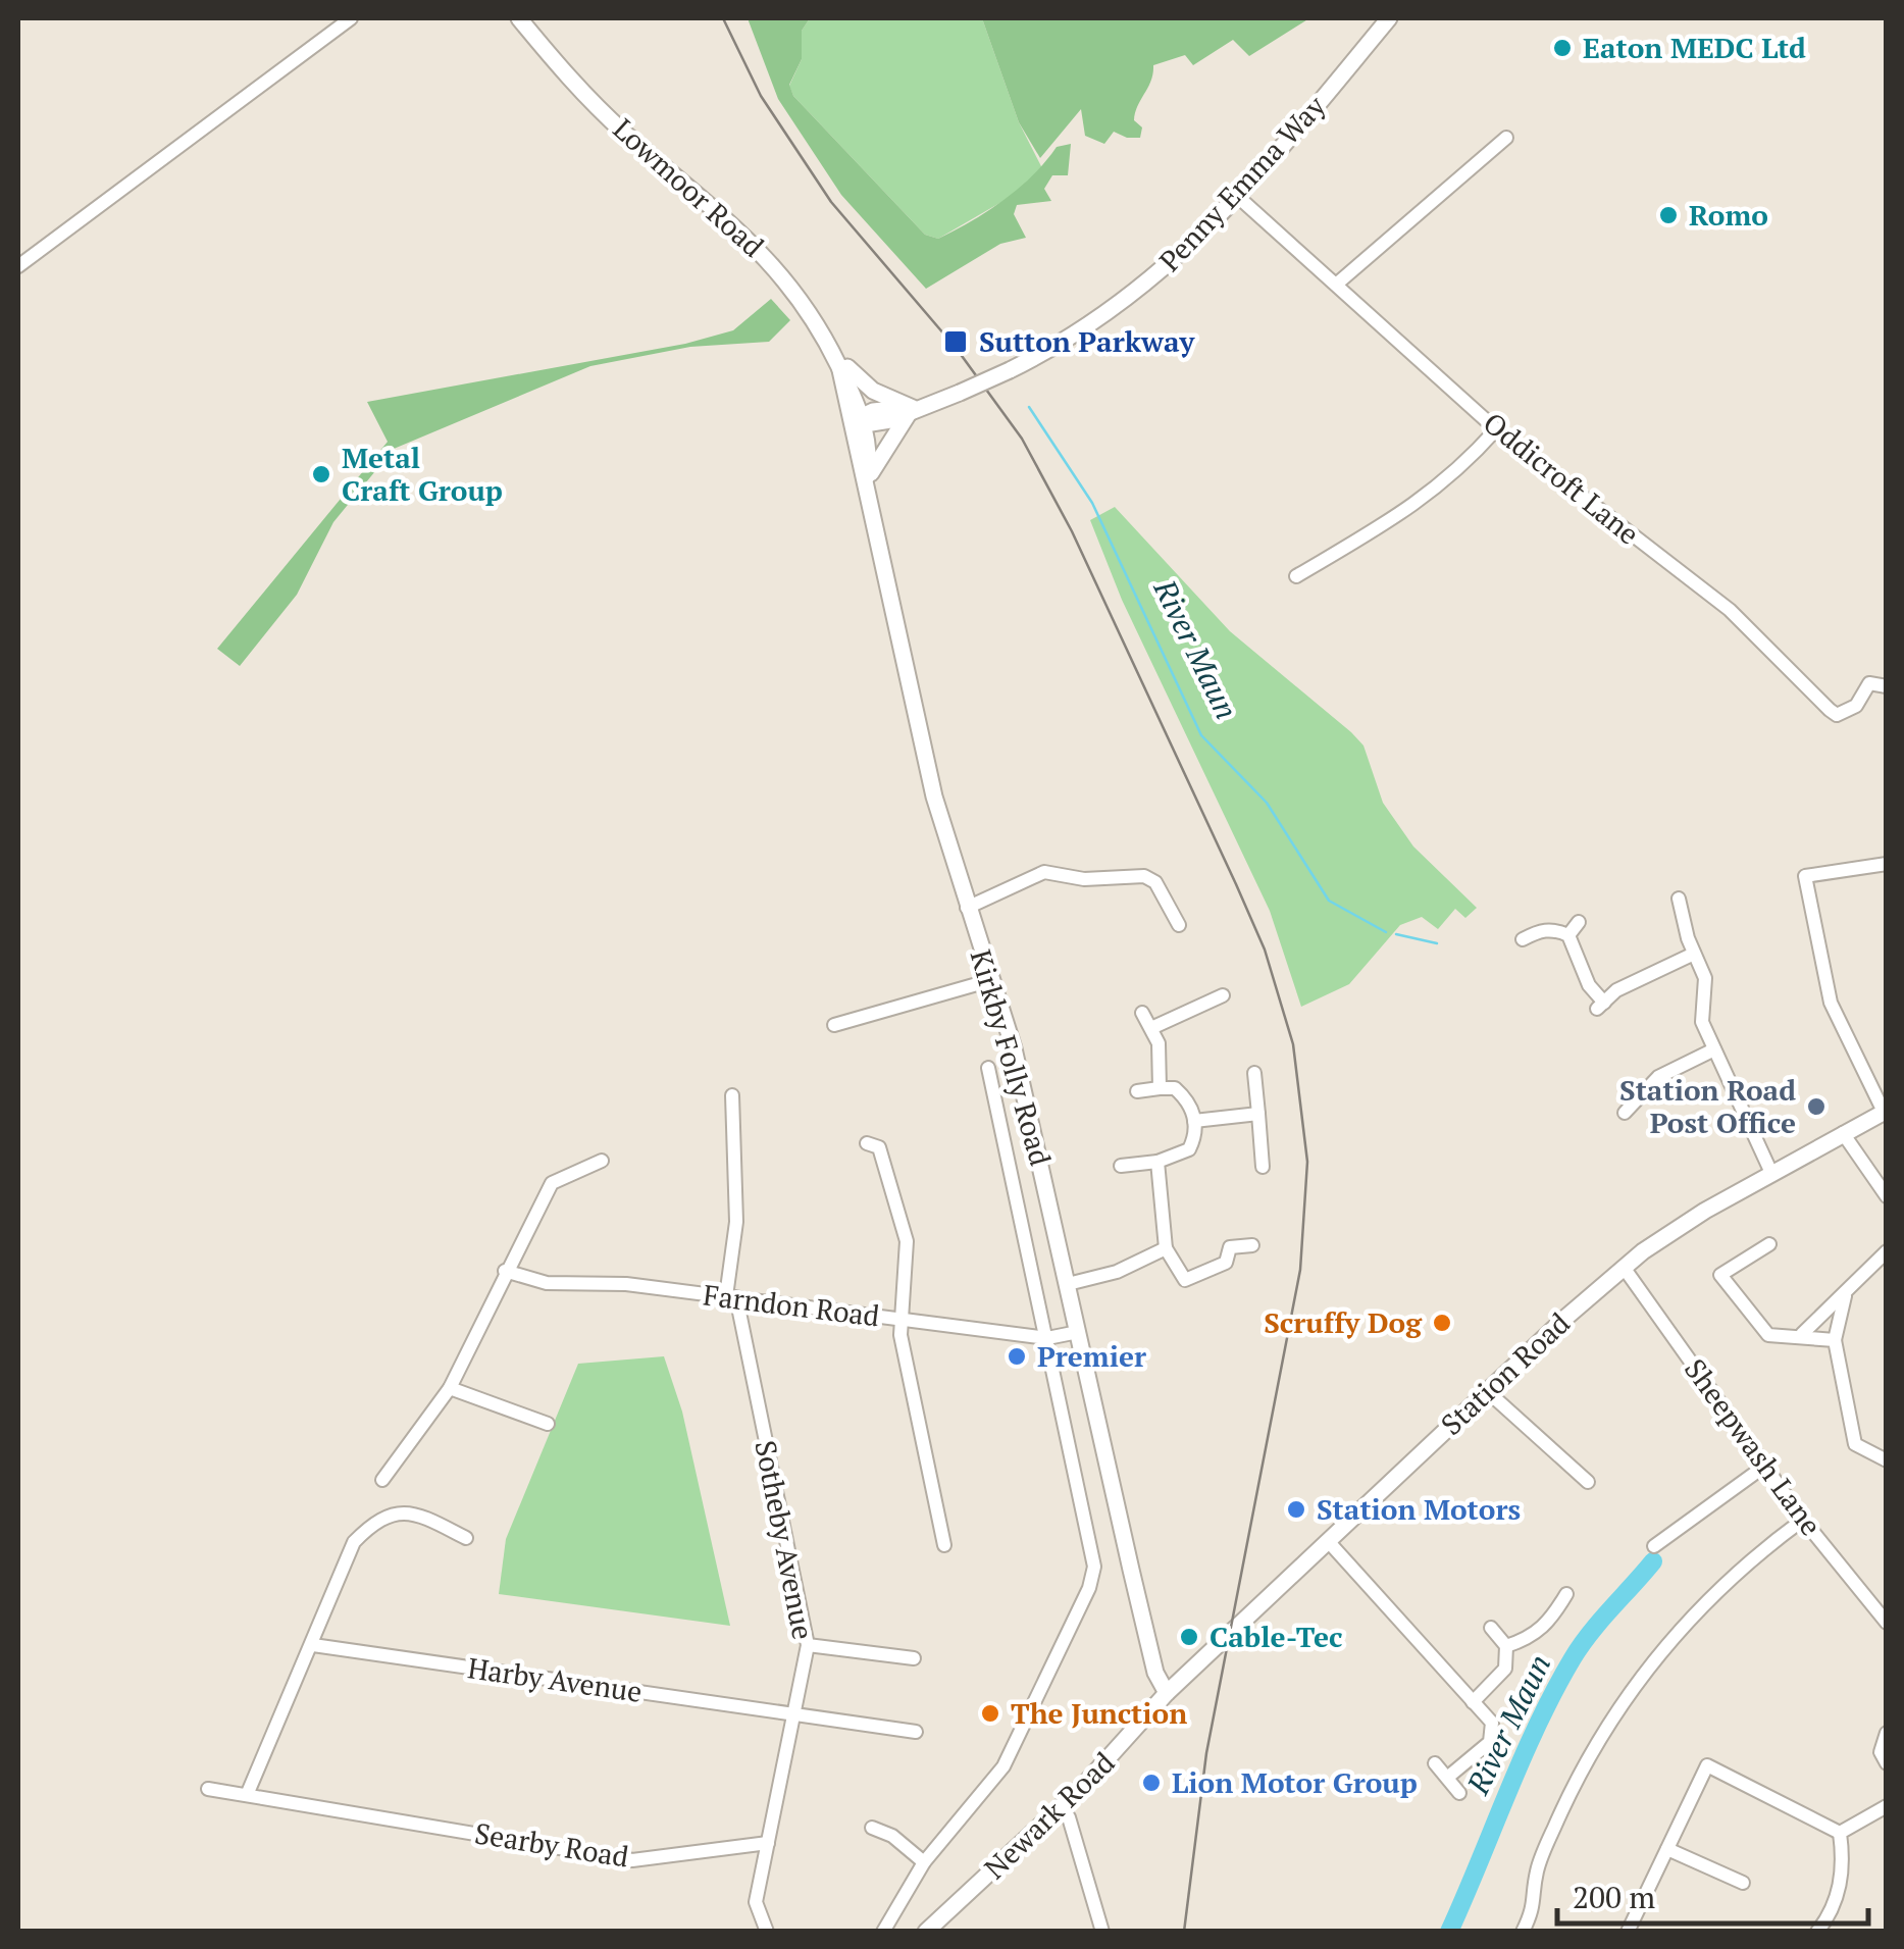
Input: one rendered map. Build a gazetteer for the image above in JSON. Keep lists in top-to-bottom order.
{
  "streets": {
    "main road": [
      "Penny Emma Way",
      "Lowmoor Road",
      "Kirkby Folly Road",
      "Station Road",
      "Newark Road"
    ],
    "street": [
      "Oddicroft Lane",
      "Farndon Road",
      "Sheepwash Lane",
      "Sotheby Avenue",
      "Harby Avenue",
      "Searby Road"
    ]
  },
  "crossings": [
    ["Penny Emma Way", "Lowmoor Road"],
    ["Penny Emma Way", "Oddicroft Lane"],
    ["Lowmoor Road", "Kirkby Folly Road"],
    ["Kirkby Folly Road", "Farndon Road"],
    ["Kirkby Folly Road", "Station Road"],
    ["Kirkby Folly Road", "Newark Road"],
    ["Farndon Road", "Sotheby Avenue"],
    ["Station Road", "Sheepwash Lane"],
    ["Station Road", "Newark Road"],
    ["Sotheby Avenue", "Harby Avenue"],
    ["Sotheby Avenue", "Searby Road"]
  ],
  "water": ["River Maun"],
  "places": {
    "other": [
      "Eaton MEDC Ltd",
      "Romo",
      "Metal Craft Group",
      "Station Road Post Office",
      "Scruffy Dog",
      "Premier",
      "Station Motors",
      "Cable-Tec",
      "The Junction",
      "Lion Motor Group"
    ],
    "transit": ["Sutton Parkway"]
  },
  "scale_bar": "200 m"
}
